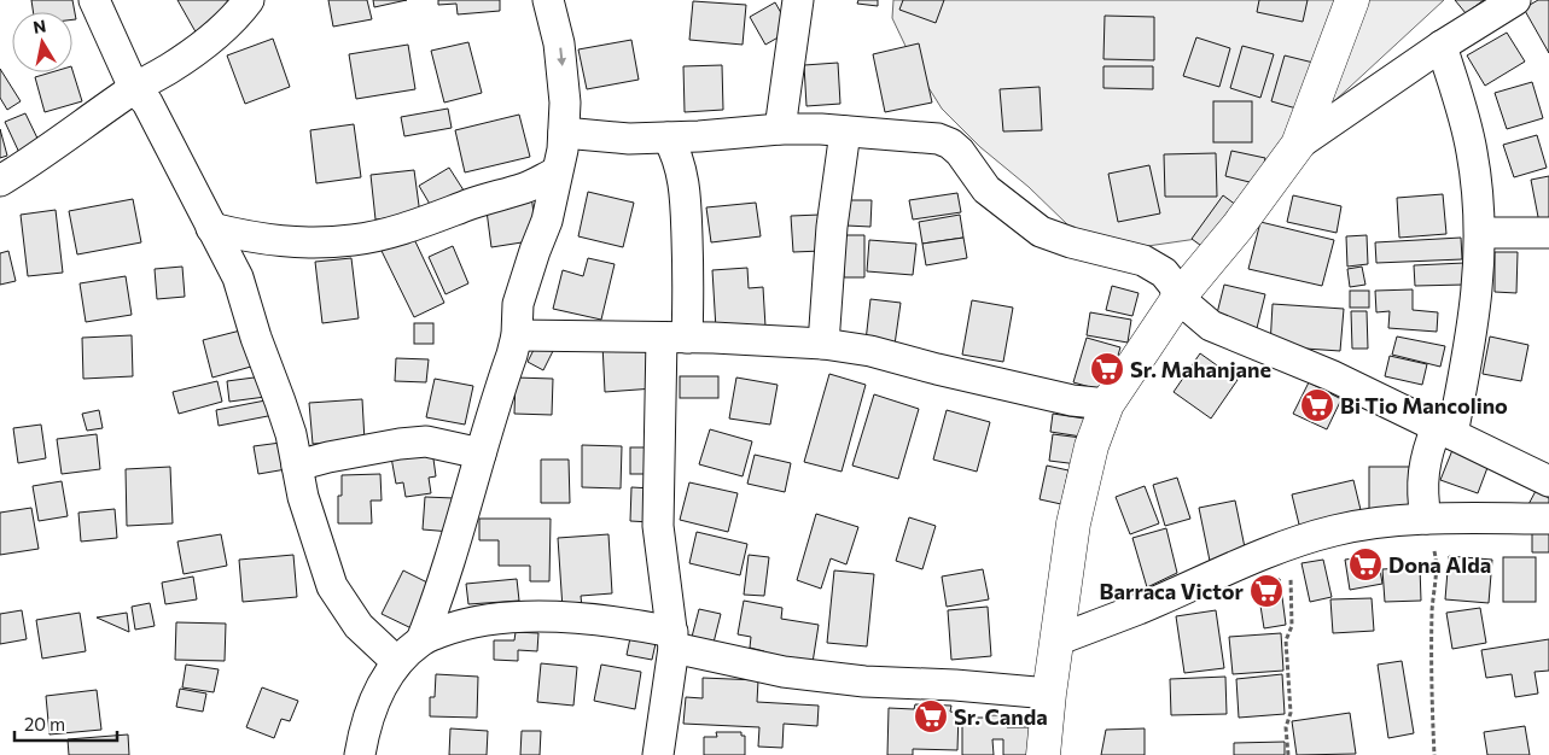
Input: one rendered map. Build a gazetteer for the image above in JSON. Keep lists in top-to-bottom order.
{
  "places": {
    "supermarket": [
      "Sr. Mahanjane",
      "Bi Tio Mancolino",
      "Dona Alda",
      "Barraca Victor",
      "Sr. Canda"
    ]
  },
  "scale_bar": "20 m",
  "north": "top"
}
